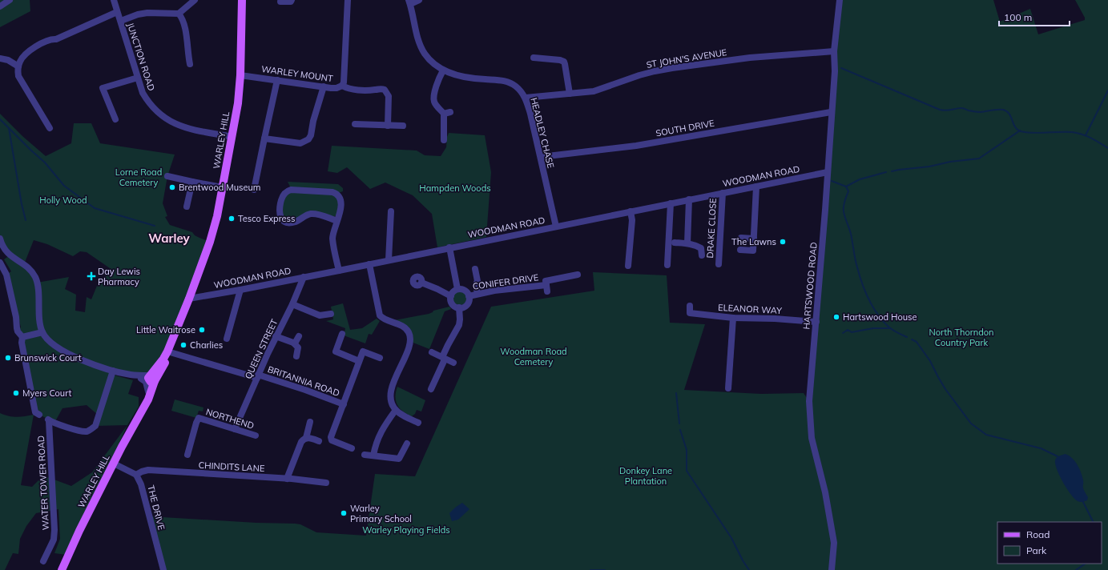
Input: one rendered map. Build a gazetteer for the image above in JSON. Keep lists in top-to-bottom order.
{
  "streets": {
    "main road": ["WARLEY HILL"],
    "street": [
      "JUNCTION ROAD",
      "ST JOHN'S AVENUE",
      "WARLEY MOUNT",
      "SOUTH DRIVE",
      "HEADLEY CHASE",
      "WOODMAN ROAD",
      "DRAKE CLOSE",
      "CONIFER DRIVE",
      "HARTSWOOD ROAD",
      "ELEANOR WAY",
      "QUEEN STREET",
      "BRITANNIA ROAD",
      "NORTHEND",
      "CHINDITS LANE",
      "WATER TOWER ROAD",
      "THE DRIVE"
    ]
  },
  "crossings": [
    ["JUNCTION ROAD", "WARLEY HILL"],
    ["ST JOHN'S AVENUE", "HEADLEY CHASE"],
    ["ST JOHN'S AVENUE", "HARTSWOOD ROAD"],
    ["WARLEY MOUNT", "WARLEY HILL"],
    ["SOUTH DRIVE", "HEADLEY CHASE"],
    ["SOUTH DRIVE", "HARTSWOOD ROAD"],
    ["HEADLEY CHASE", "WOODMAN ROAD"],
    ["WARLEY HILL", "WOODMAN ROAD"],
    ["WARLEY HILL", "BRITANNIA ROAD"],
    ["WOODMAN ROAD", "DRAKE CLOSE"],
    ["WOODMAN ROAD", "HARTSWOOD ROAD"],
    ["WOODMAN ROAD", "QUEEN STREET"],
    ["HARTSWOOD ROAD", "ELEANOR WAY"],
    ["QUEEN STREET", "BRITANNIA ROAD"],
    ["QUEEN STREET", "NORTHEND"],
    ["CHINDITS LANE", "THE DRIVE"]
  ],
  "districts": ["Warley"],
  "parks": [
    "Lorne Road Cemetery",
    "Hampden Woods",
    "Holly Wood",
    "North Thorndon Country Park",
    "Woodman Road Cemetery",
    "Donkey Lane Plantation",
    "Warley Playing Fields"
  ],
  "places": {
    "other": [
      "Brentwood Museum",
      "Tesco Express",
      "The Lawns",
      "Hartswood House",
      "Little Waitrose",
      "Charlies",
      "Brunswick Court",
      "Myers Court",
      "Warley Primary School"
    ],
    "health": ["Day Lewis Pharmacy"]
  },
  "legend": ["Road", "Park"],
  "scale_bar": "100 m"
}
